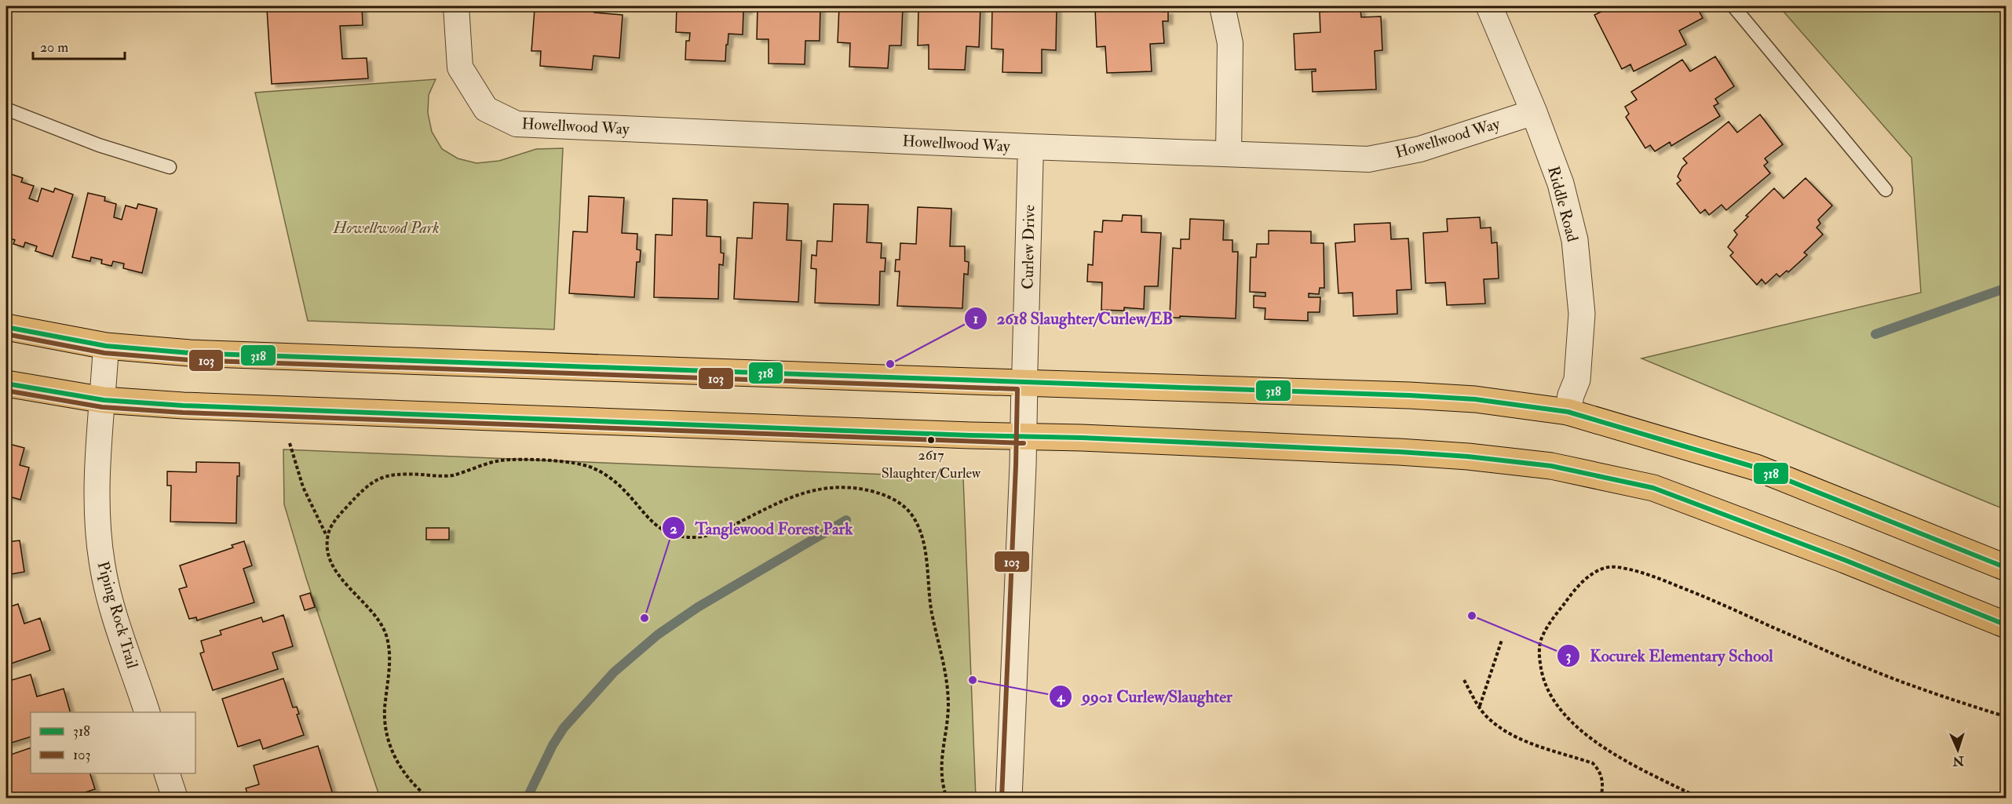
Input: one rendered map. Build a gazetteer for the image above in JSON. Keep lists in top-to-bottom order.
{
  "streets": {
    "street": [
      "Howellwood Way",
      "Riddle Road",
      "Curlew Drive",
      "Piping Rock Trail"
    ]
  },
  "crossings": [
    ["Howellwood Way", "Riddle Road"],
    ["Howellwood Way", "Curlew Drive"]
  ],
  "parks": ["Howellwood Park"],
  "places": [
    "2618 Slaughter/Curlew/EB",
    "2617 Slaughter/Curlew",
    "Kocurek Elementary School",
    "Tanglewood Forest Park",
    "9901 Curlew/Slaughter"
  ],
  "lines": ["transit line 318", "transit line 103"],
  "legend": ["318", "103"],
  "scale_bar": "20 m",
  "north": "bottom"
}
